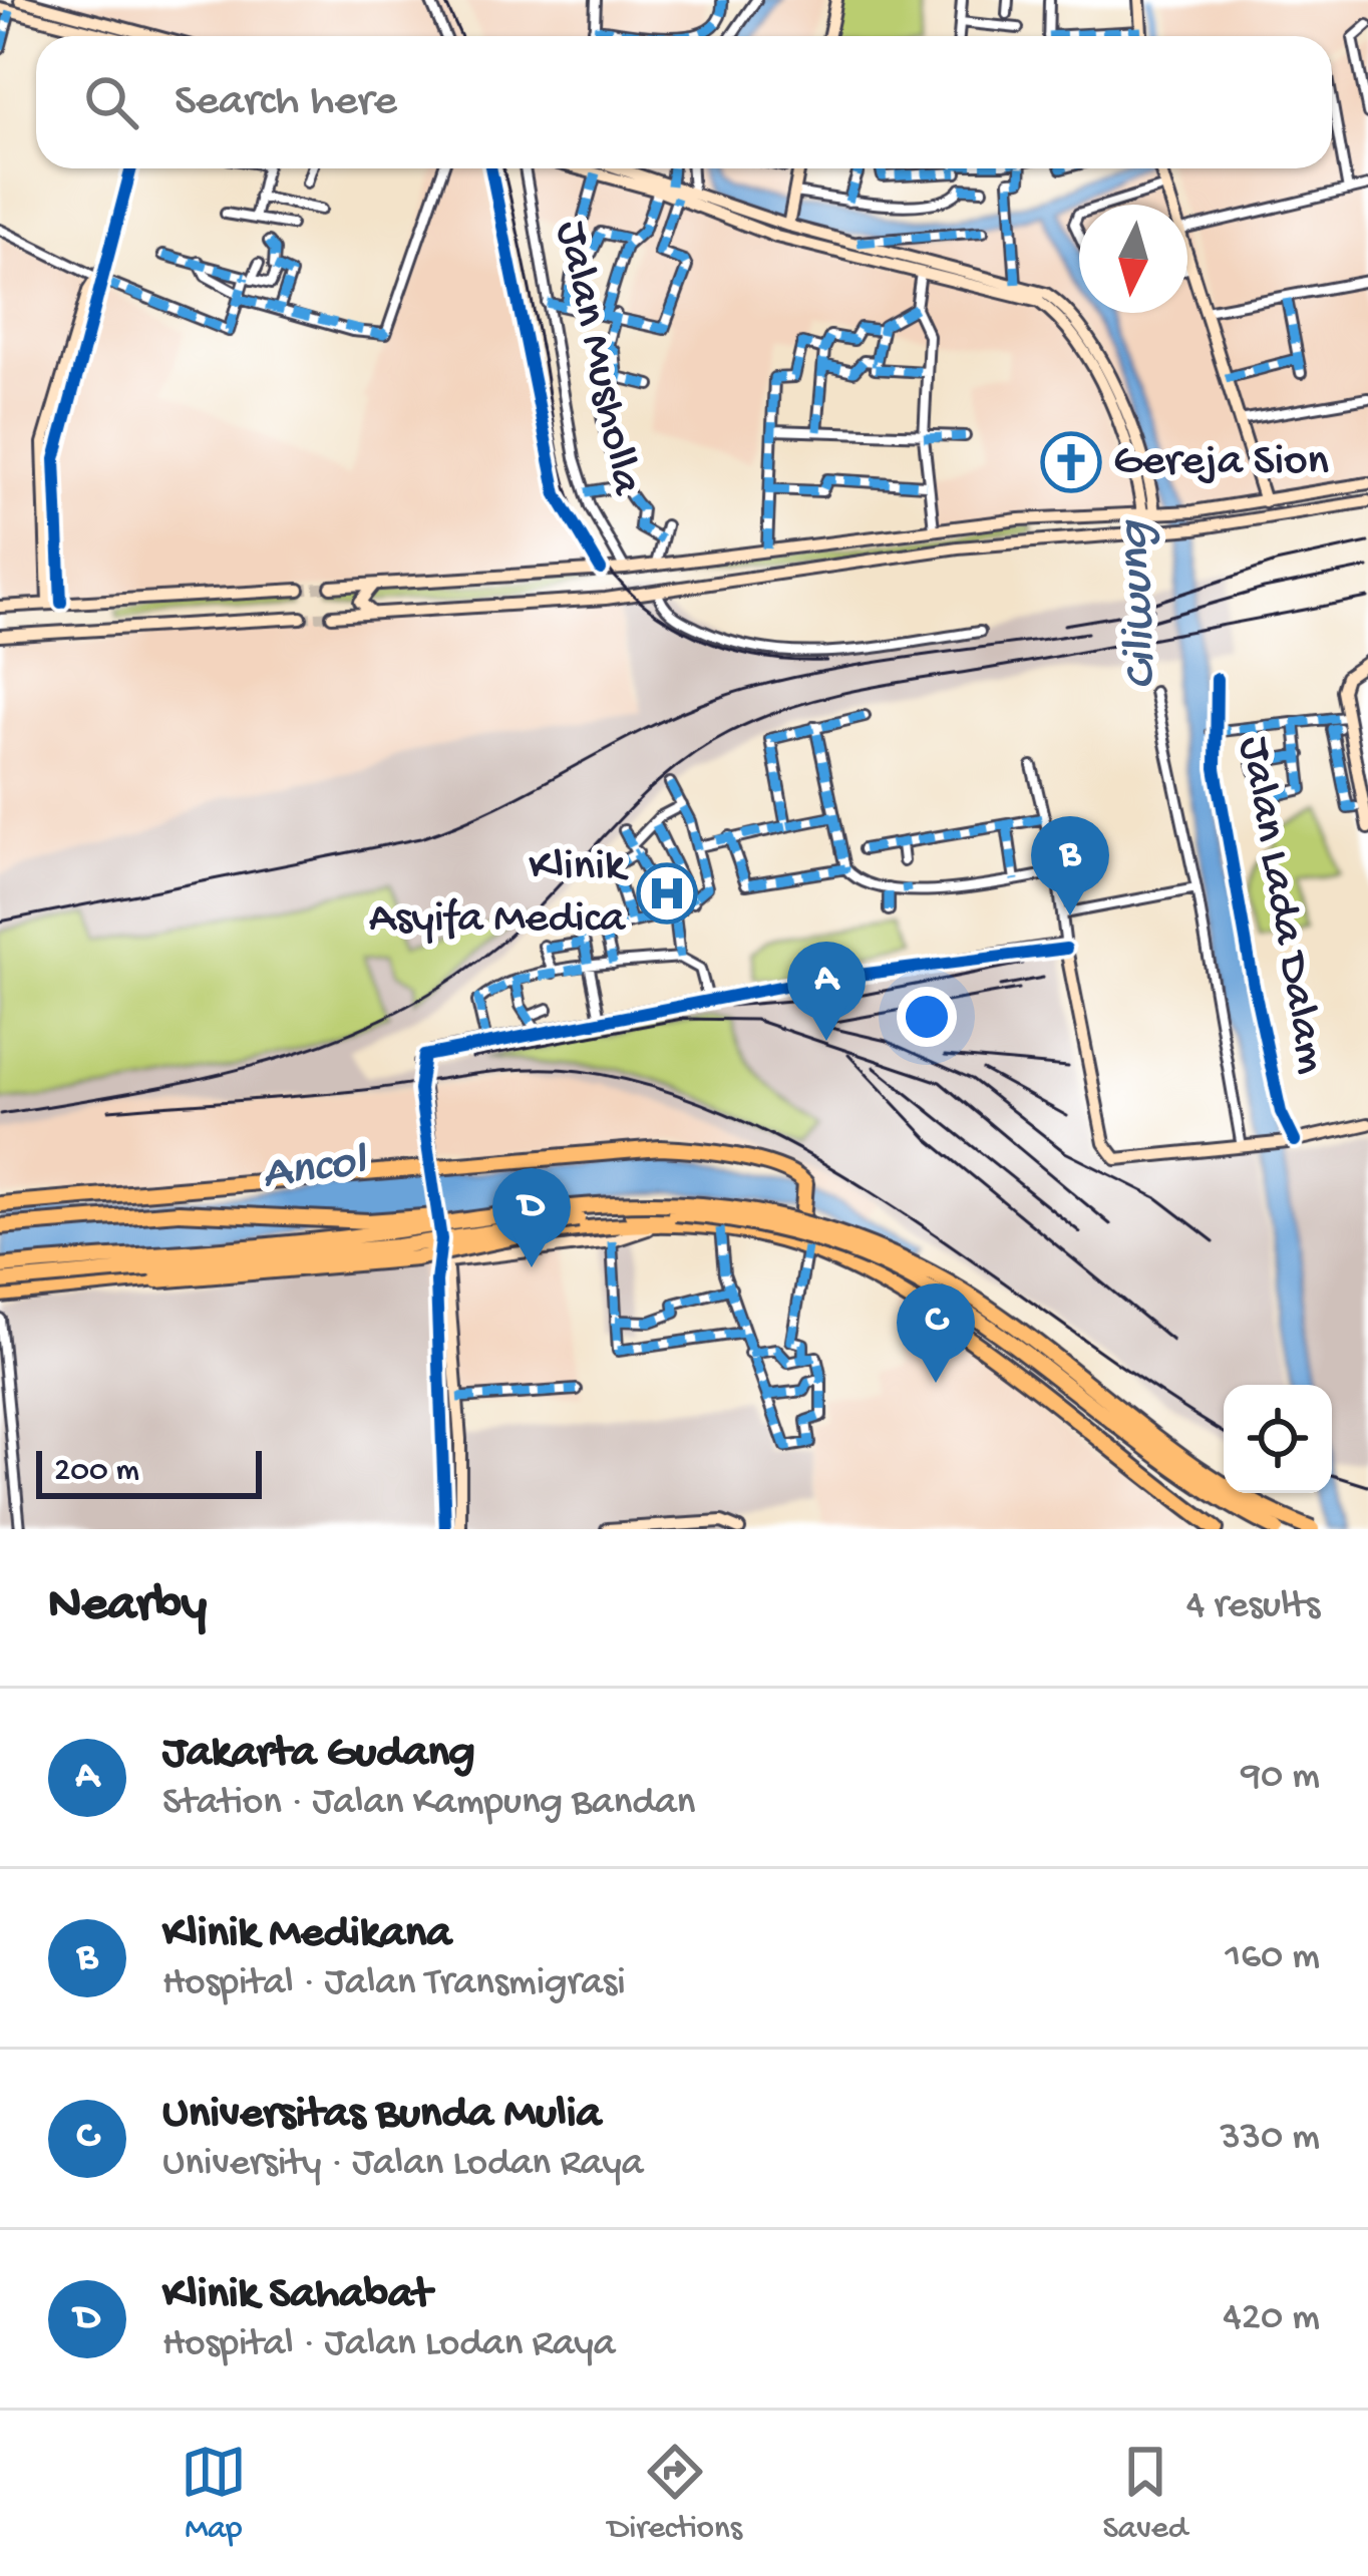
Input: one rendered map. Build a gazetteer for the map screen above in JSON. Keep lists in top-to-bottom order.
{
  "streets": {
    "street": ["Jalan Musholla", "Jalan Lada Dalam"]
  },
  "water": ["Ciliwung", "Ancol"],
  "places": {
    "church": ["Gereja Sion"],
    "hospital": ["Klinik Asyifa Medica"]
  },
  "scale_bar": "200 m",
  "north": "bottom",
  "page": {
    "search": "Search here",
    "pins": [
      "B",
      "A",
      "D",
      "C"
    ],
    "scale": "200 m",
    "heading": ["Nearby", "4 results"],
    "list": [
      {
        "mark": "A",
        "name": "Jakarta Gudang",
        "note": "Station · Jalan Kampung Bandan",
        "value": "90 m"
      },
      {
        "mark": "B",
        "name": "Klinik Medikana",
        "note": "Hospital · Jalan Transmigrasi",
        "value": "160 m"
      },
      {
        "mark": "C",
        "name": "Universitas Bunda Mulia",
        "note": "University · Jalan Lodan Raya",
        "value": "330 m"
      },
      {
        "mark": "D",
        "name": "Klinik Sahabat",
        "note": "Hospital · Jalan Lodan Raya",
        "value": "420 m"
      }
    ],
    "nav": ["Map", "Directions", "Saved"]
  }
}
